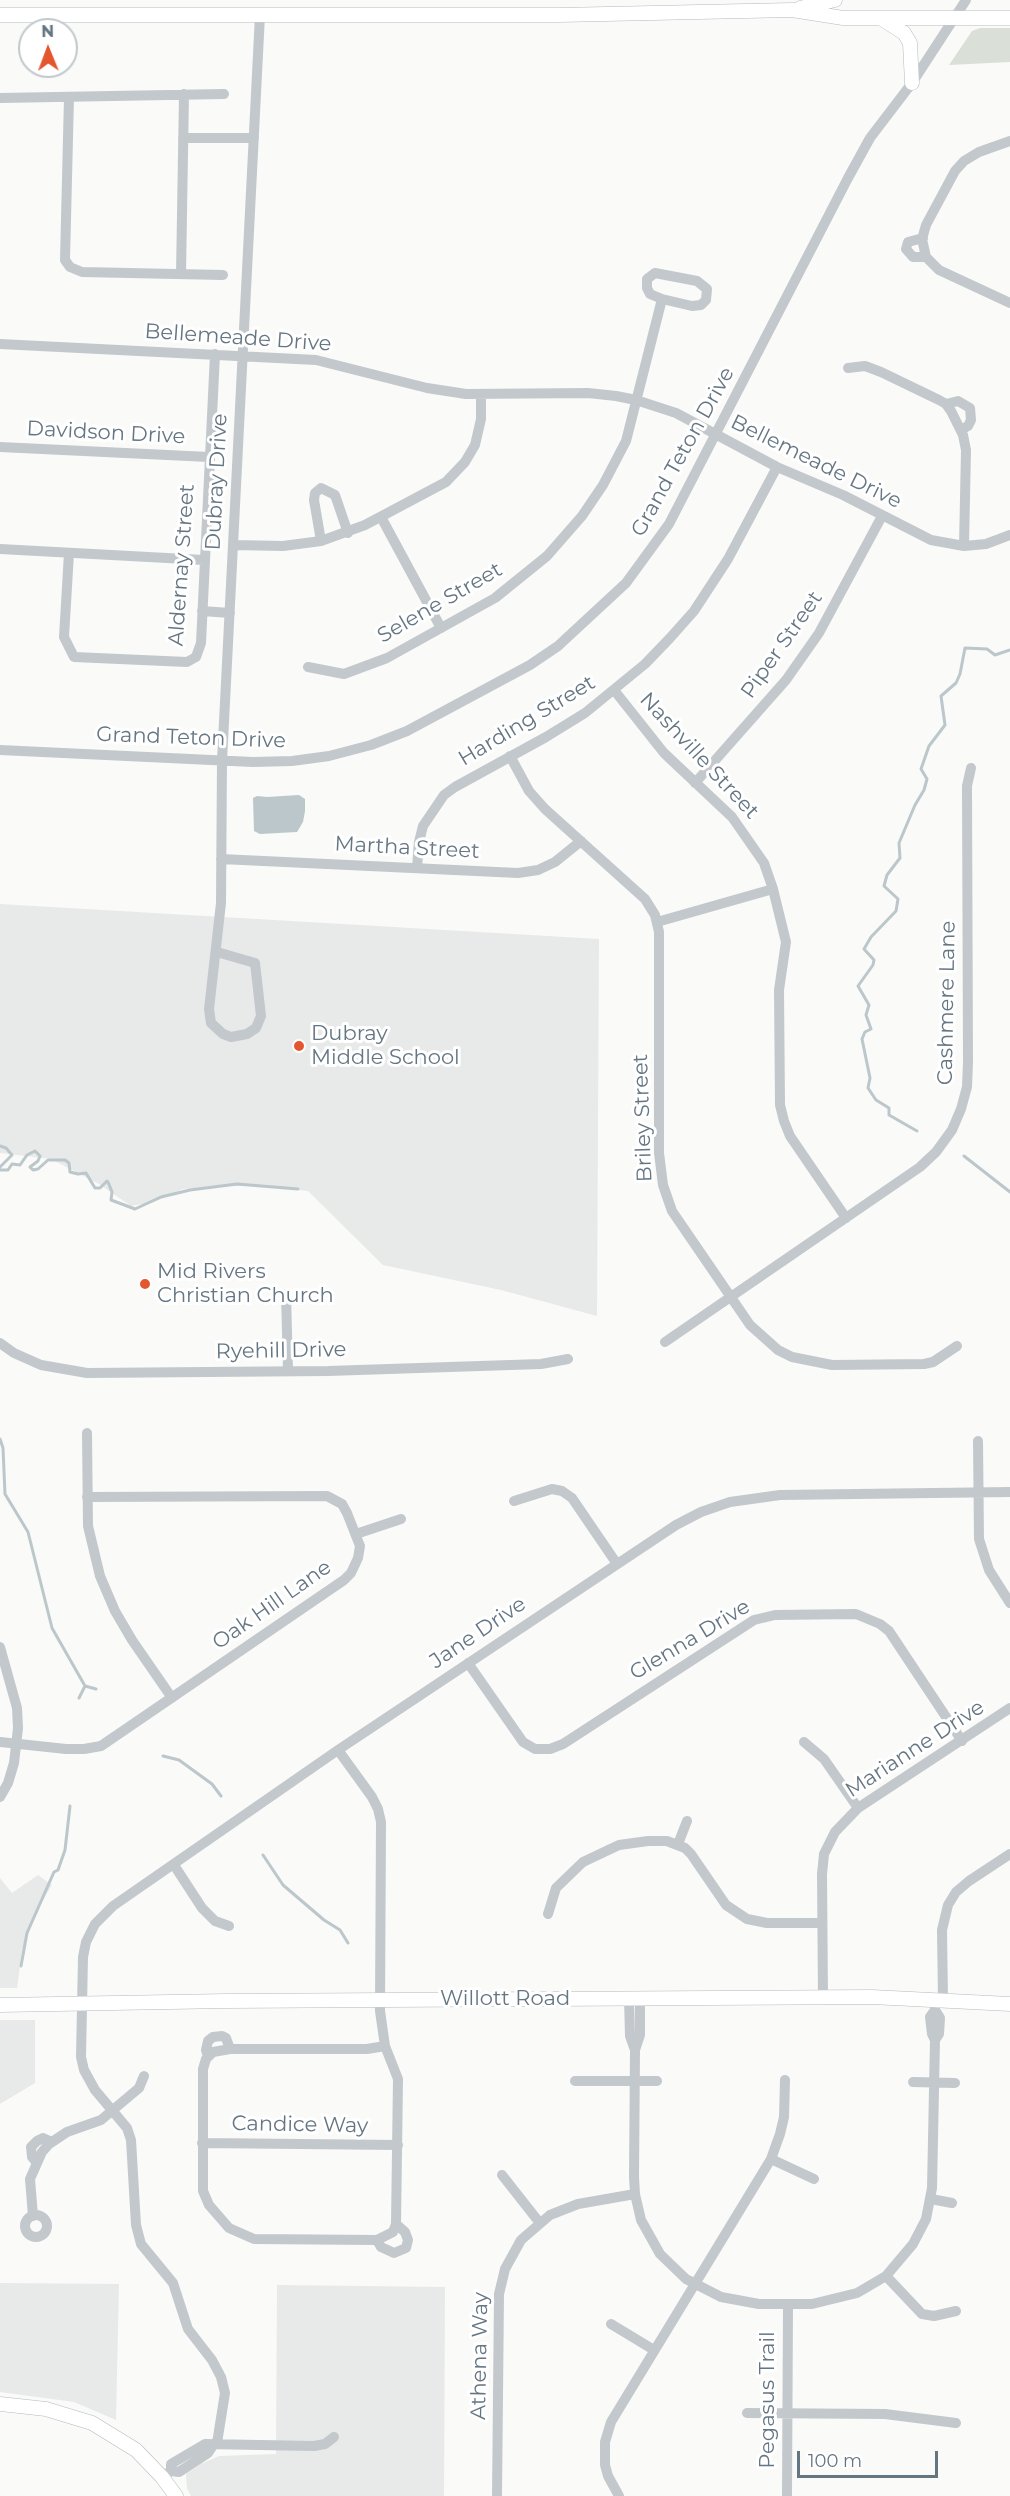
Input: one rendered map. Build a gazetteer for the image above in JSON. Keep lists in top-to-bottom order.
{
  "streets": {
    "main road": ["Willott Road"],
    "street": [
      "Bellemeade Drive",
      "Davidson Drive",
      "Grand Teton Drive",
      "Dubray Drive",
      "Aldernay Street",
      "Selene Street",
      "Piper Street",
      "Harding Street",
      "Nashville Street",
      "Martha Street",
      "Cashmere Lane",
      "Briley Street",
      "Ryehill Drive",
      "Oak Hill Lane",
      "Jane Drive",
      "Glenna Drive",
      "Marianne Drive",
      "Candice Way",
      "Athena Way",
      "Pegasus Trail"
    ]
  },
  "crossings": [
    ["Bellemeade Drive", "Grand Teton Drive"],
    ["Bellemeade Drive", "Dubray Drive"],
    ["Bellemeade Drive", "Aldernay Street"],
    ["Bellemeade Drive", "Selene Street"],
    ["Bellemeade Drive", "Piper Street"],
    ["Bellemeade Drive", "Harding Street"],
    ["Davidson Drive", "Aldernay Street"],
    ["Grand Teton Drive", "Dubray Drive"],
    ["Dubray Drive", "Martha Street"],
    ["Piper Street", "Nashville Street"],
    ["Harding Street", "Nashville Street"],
    ["Harding Street", "Martha Street"],
    ["Harding Street", "Briley Street"],
    ["Nashville Street", "Cashmere Lane"],
    ["Martha Street", "Briley Street"],
    ["Cashmere Lane", "Briley Street"],
    ["Jane Drive", "Glenna Drive"],
    ["Jane Drive", "Willott Road"],
    ["Glenna Drive", "Marianne Drive"],
    ["Marianne Drive", "Willott Road"]
  ],
  "places": ["Dubray Middle School", "Mid Rivers Christian Church"],
  "scale_bar": "100 m",
  "north": "top"
}
